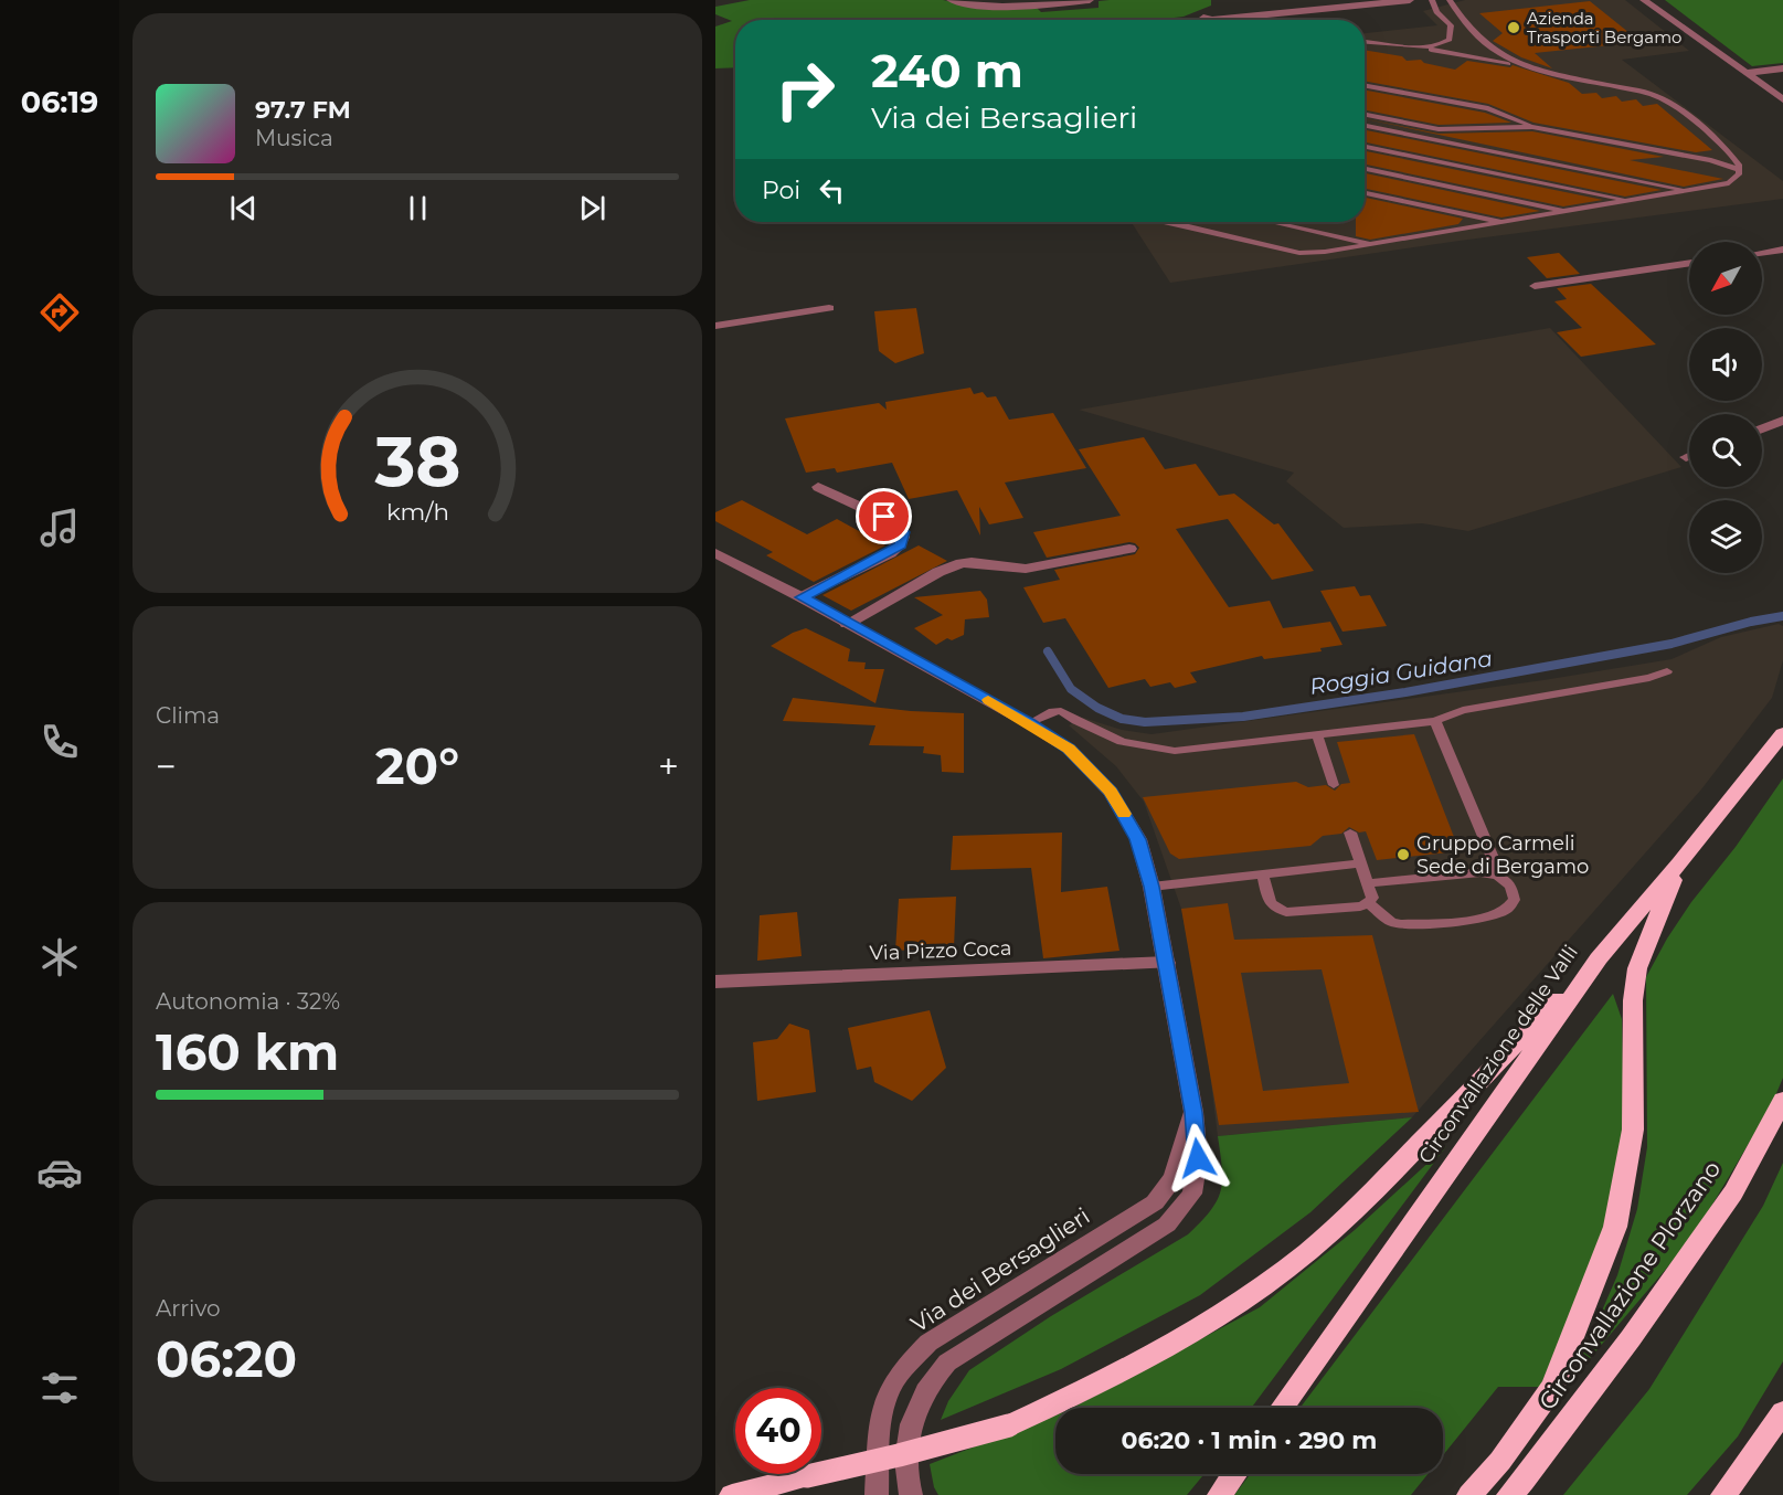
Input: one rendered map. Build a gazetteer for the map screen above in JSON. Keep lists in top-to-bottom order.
{
  "streets": {
    "highway": ["Circonvallazione delle Valli", "Circonvallazione Plorzano"],
    "street": ["Via Pizzo Coca", "Via dei Bersaglieri"]
  },
  "crossings": [
    ["Via Pizzo Coca", "Via dei Bersaglieri"],
    ["Circonvallazione delle Valli", "Circonvallazione Plorzano"]
  ],
  "water": ["Roggia Guidana"],
  "places": ["Azienda Trasporti Bergamo", "Gruppo Carmeli Sede di Bergamo"],
  "north": "bottom left",
  "page": {
    "tabs": "06:19",
    "turn": ["240 m", "Via dei Bersaglieri"],
    "song": ["97.7 FM", "Musica"],
    "then": "Poi",
    "tile": [
      "Clima",
      ["Autonomia · 32%", "160 km"],
      ["Arrivo", "06:20"]
    ],
    "heat": ["−", "20°", "+"],
    "limit": "40",
    "trip": "06:20 · 1 min · 290 m",
    "gauge": ["38", "km/h"]
  }
}
